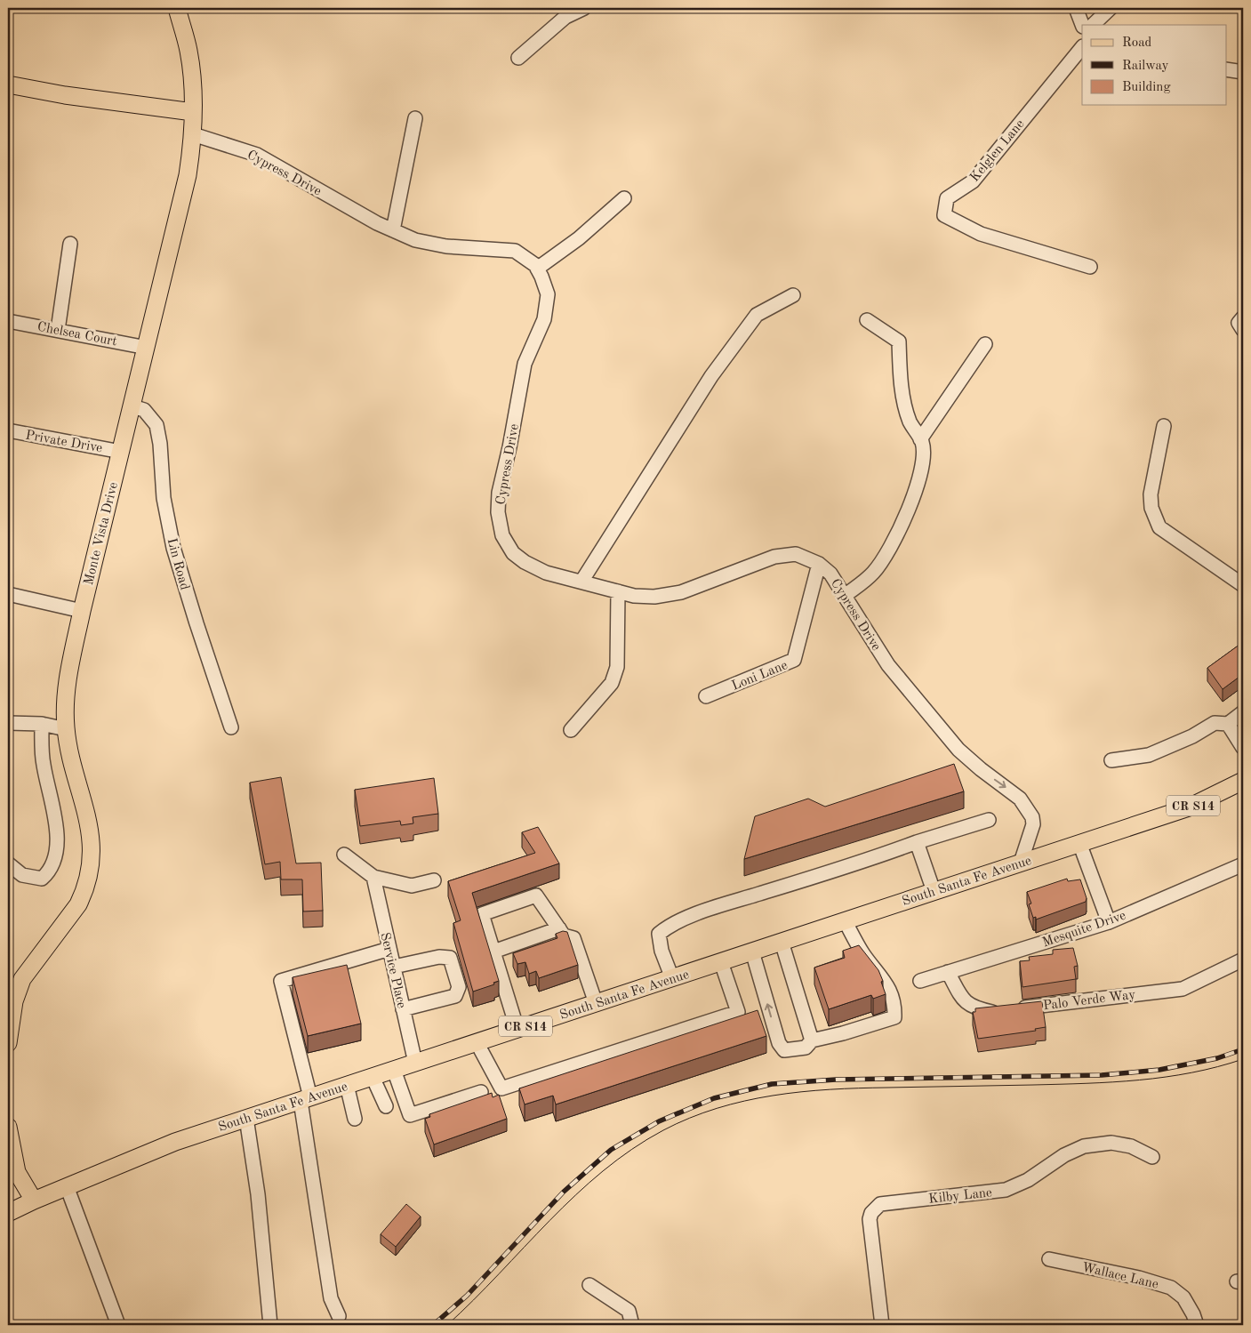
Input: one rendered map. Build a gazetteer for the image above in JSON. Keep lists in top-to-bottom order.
{
  "streets": {
    "main road": ["Monte Vista Drive", "CR S14", "South Santa Fe Avenue"],
    "street": [
      "Kelglen Lane",
      "Cypress Drive",
      "Chelsea Court",
      "Private Drive",
      "Lin Road",
      "Loni Lane",
      "Mesquite Drive",
      "Service Place",
      "Palo Verde Way",
      "Kilby Lane",
      "Wallace Lane"
    ]
  },
  "crossings": [
    ["Cypress Drive", "Monte Vista Drive"],
    ["Cypress Drive", "Loni Lane"],
    ["Cypress Drive", "South Santa Fe Avenue"],
    ["Chelsea Court", "Monte Vista Drive"],
    ["Private Drive", "Monte Vista Drive"],
    ["Monte Vista Drive", "Lin Road"],
    ["South Santa Fe Avenue", "Service Place"],
    ["Mesquite Drive", "Palo Verde Way"]
  ],
  "legend": ["Road", "Railway", "Building"]
}
